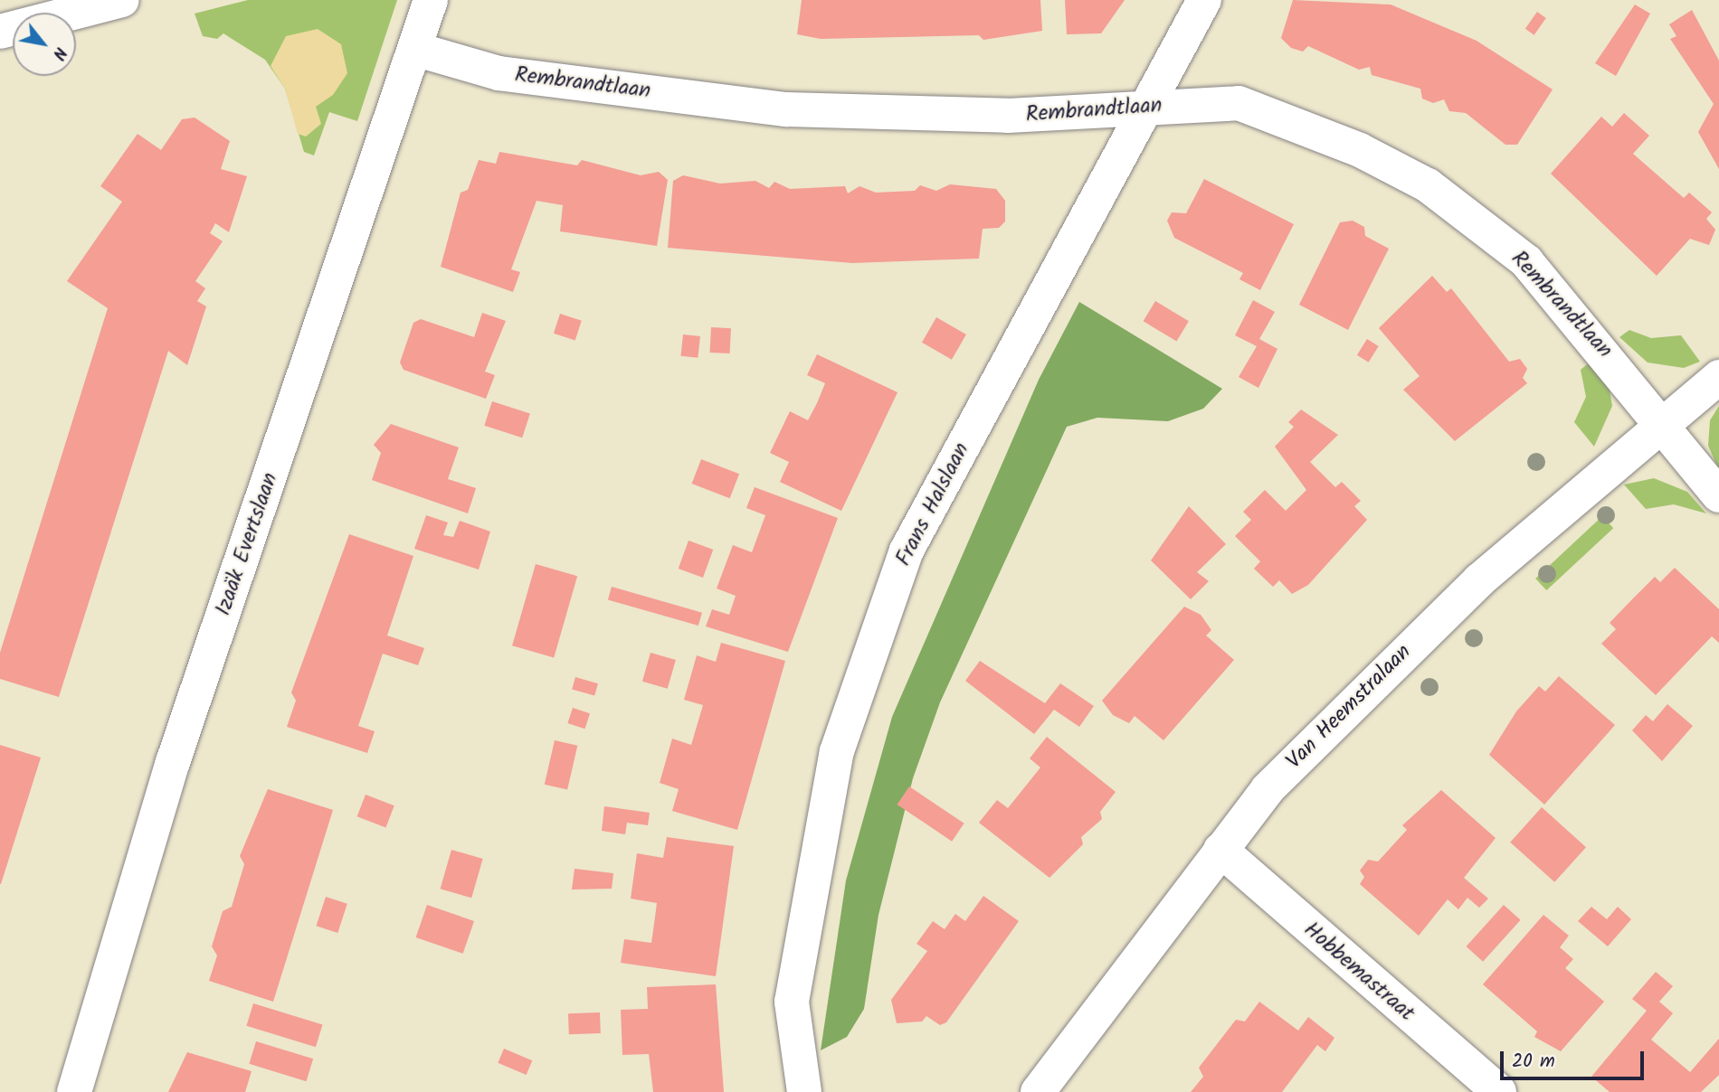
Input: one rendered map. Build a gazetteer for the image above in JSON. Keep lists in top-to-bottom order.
{
  "streets": {
    "street": [
      "Rembrandtlaan",
      "Frans Halslaan",
      "Izaäk Evertslaan",
      "Van Heemstralaan",
      "Hobbemastraat"
    ]
  },
  "crossings": [
    ["Rembrandtlaan", "Frans Halslaan"],
    ["Rembrandtlaan", "Izaäk Evertslaan"],
    ["Rembrandtlaan", "Van Heemstralaan"],
    ["Van Heemstralaan", "Hobbemastraat"]
  ],
  "scale_bar": "20 m",
  "north": "bottom right"
}
